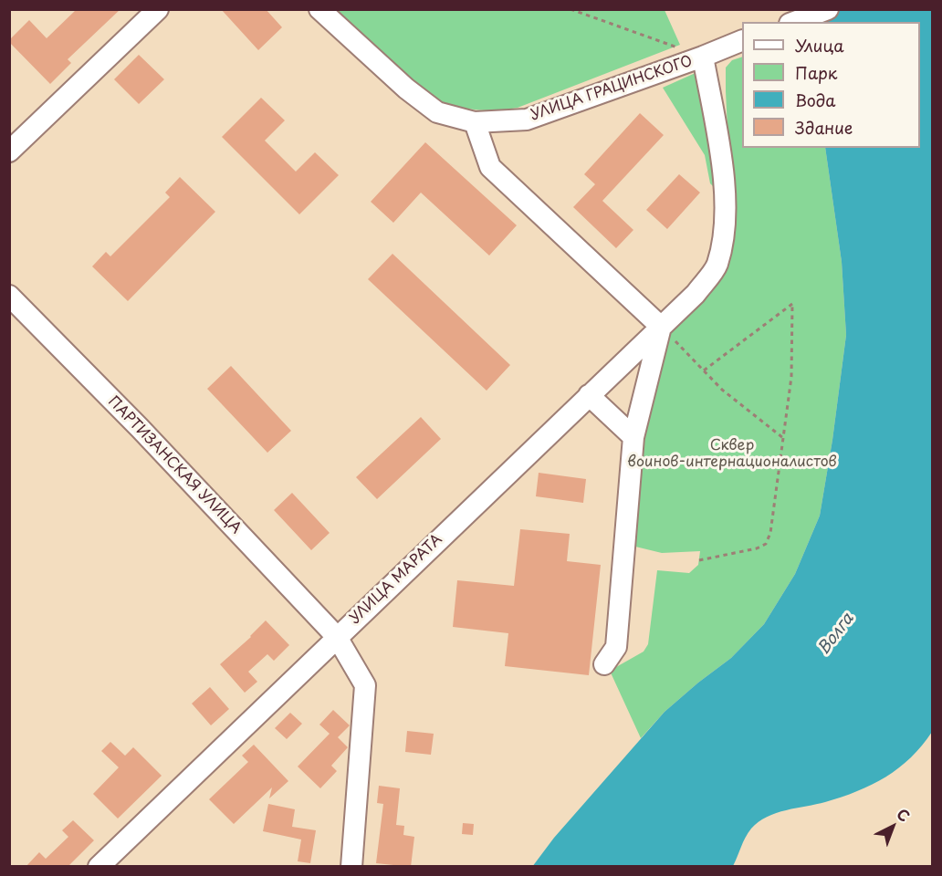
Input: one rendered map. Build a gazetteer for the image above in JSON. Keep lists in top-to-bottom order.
{
  "streets": {
    "street": ["УЛИЦА ГРАЦИНСКОГО", "ПАРТИЗАНСКАЯ УЛИЦА", "УЛИЦА МАРАТА"]
  },
  "crossings": [
    ["УЛИЦА ГРАЦИНСКОГО", "УЛИЦА МАРАТА"],
    ["ПАРТИЗАНСКАЯ УЛИЦА", "УЛИЦА МАРАТА"]
  ],
  "water": ["Волга"],
  "parks": ["Сквер воинов-интернационалистов"],
  "legend": [
    "Улица",
    "Парк",
    "Вода",
    "Здание"
  ],
  "north": "top right"
}
